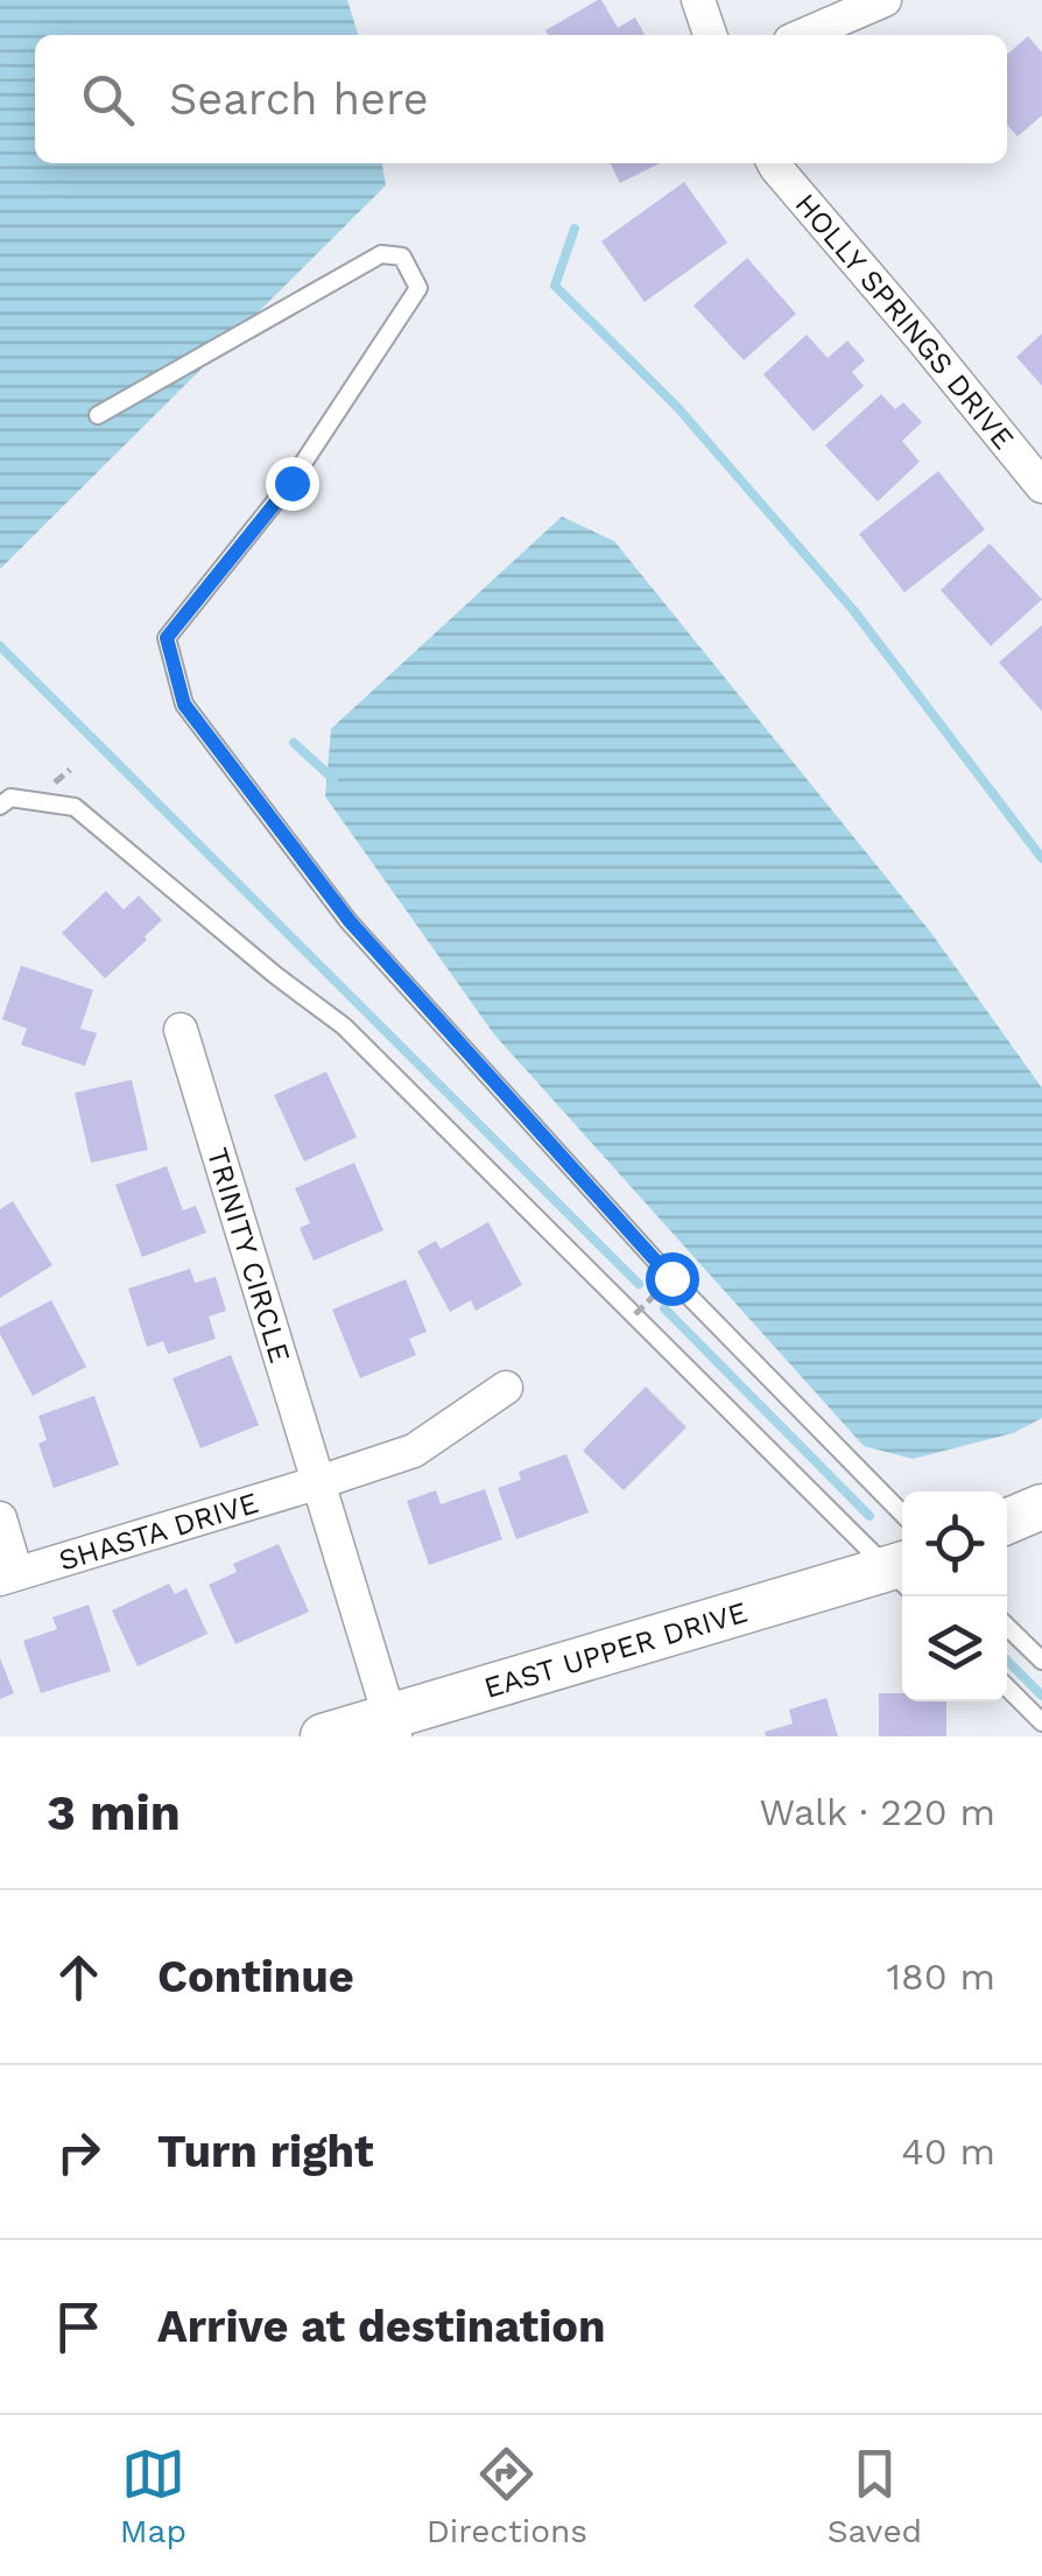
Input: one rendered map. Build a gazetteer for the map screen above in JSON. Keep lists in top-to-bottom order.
{
  "streets": {
    "main road": ["EAST UPPER DRIVE"],
    "street": ["HOLLY SPRINGS DRIVE", "TRINITY CIRCLE", "SHASTA DRIVE"]
  },
  "crossings": [
    ["TRINITY CIRCLE", "SHASTA DRIVE"],
    ["TRINITY CIRCLE", "EAST UPPER DRIVE"]
  ],
  "page": {
    "search": "Search here",
    "heading": ["3 min", "Walk · 220 m"],
    "list": [
      ["Continue", "180 m"],
      ["Turn right", "40 m"],
      "Arrive at destination"
    ],
    "nav": ["Map", "Directions", "Saved"]
  }
}
